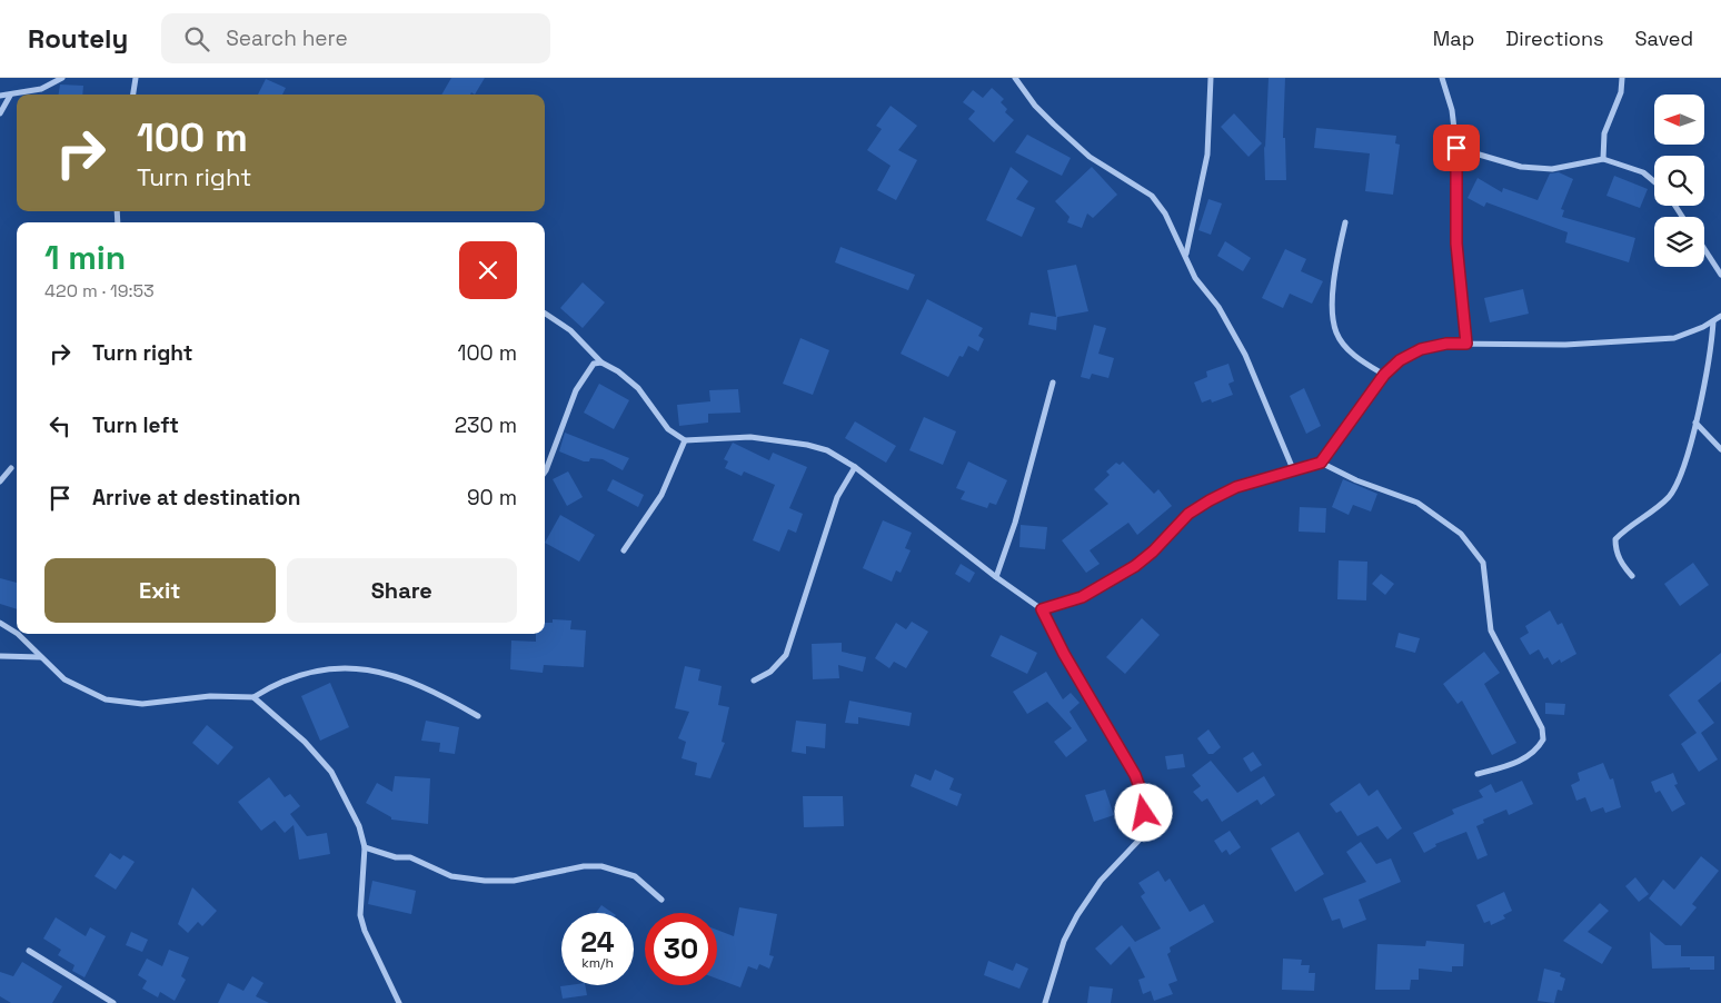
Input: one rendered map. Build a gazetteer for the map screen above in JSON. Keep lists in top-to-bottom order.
{
  "north": "left",
  "page": {
    "header": "Routely",
    "search": "Search here",
    "nav": ["Map", "Directions", "Saved"],
    "turn": ["100 m", "Turn right"],
    "heading": ["1 min", "420 m · 19:53"],
    "list": [
      {
        "name": "Turn right",
        "value": "100 m"
      },
      {
        "name": "Turn left",
        "value": "230 m"
      },
      {
        "name": "Arrive at destination",
        "value": "90 m"
      }
    ],
    "buttons": ["Exit", "Share"],
    "speed": "24 km/h",
    "limit": "30"
  }
}
